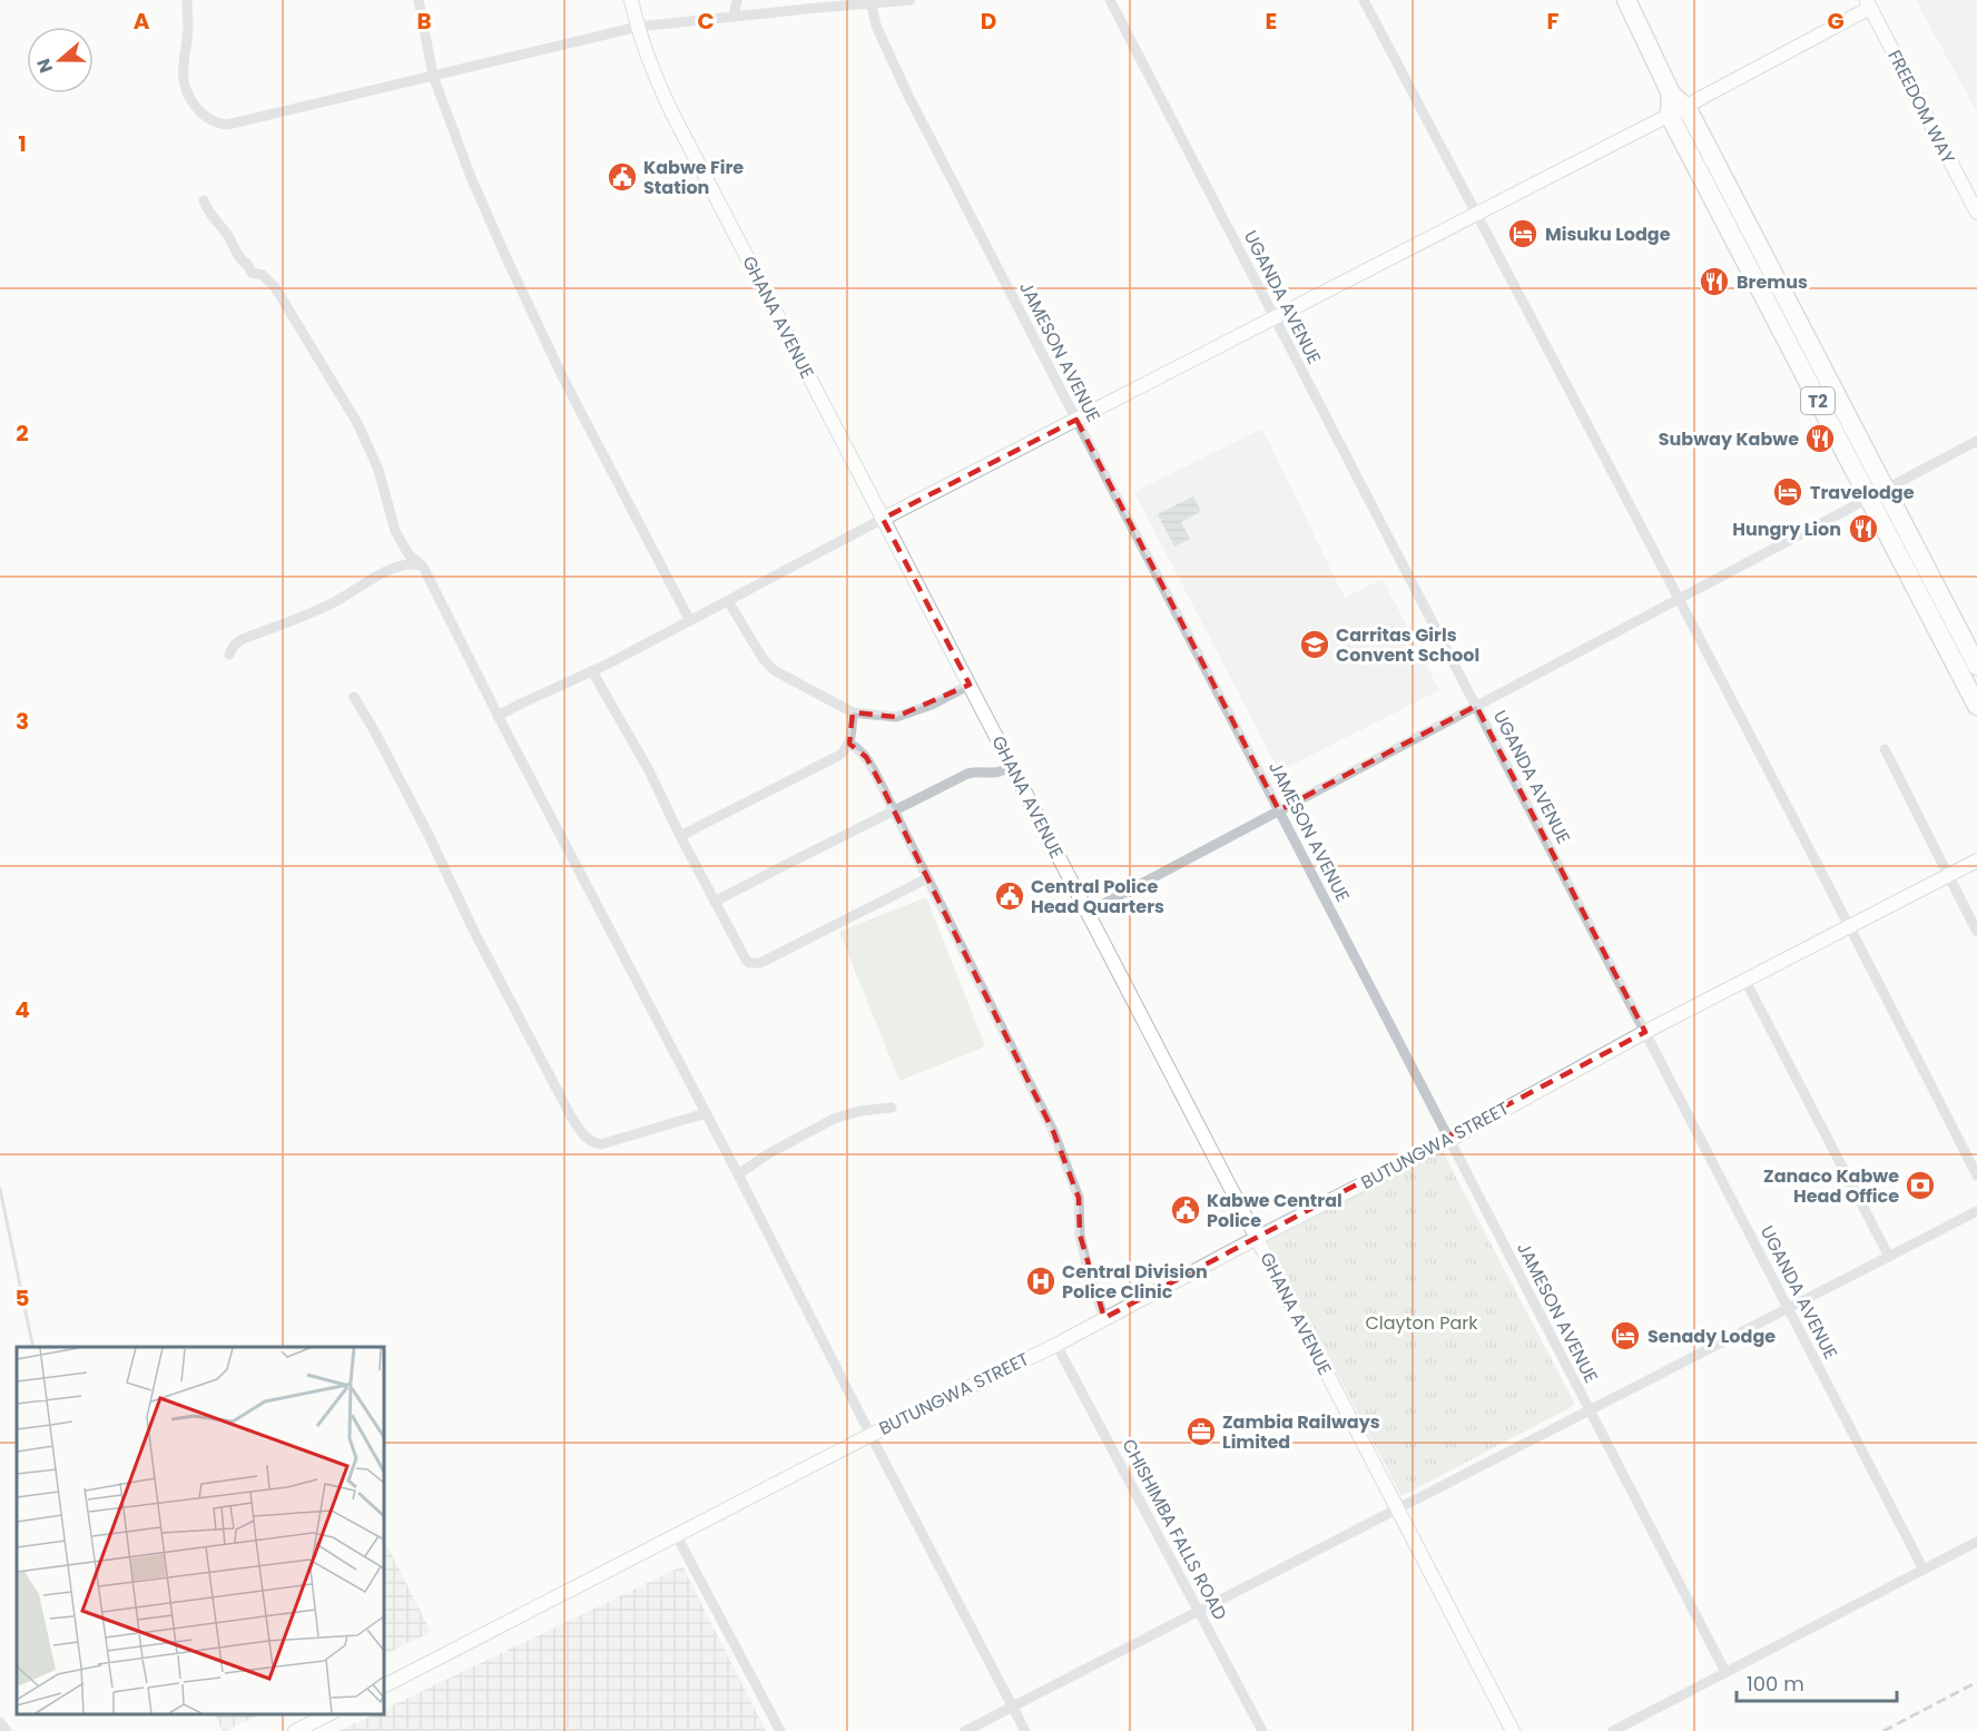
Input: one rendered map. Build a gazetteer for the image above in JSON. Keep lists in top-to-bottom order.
{
  "streets": {
    "highway": ["T2"],
    "main road": ["FREEDOM WAY", "GHANA AVENUE", "BUTUNGWA STREET"],
    "street": ["UGANDA AVENUE", "JAMESON AVENUE", "CHISHIMBA FALLS ROAD"]
  },
  "crossings": [
    ["UGANDA AVENUE", "BUTUNGWA STREET"],
    ["GHANA AVENUE", "BUTUNGWA STREET"],
    ["JAMESON AVENUE", "BUTUNGWA STREET"],
    ["BUTUNGWA STREET", "CHISHIMBA FALLS ROAD"]
  ],
  "parks": ["Clayton Park"],
  "places": {
    "public building": ["Kabwe Fire Station", "Central Police Head Quarters", "Kabwe Central Police"],
    "hotel": ["Misuku Lodge", "Travelodge", "Senady Lodge"],
    "restaurant": ["Bremus", "Subway Kabwe", "Hungry Lion"],
    "school or university": ["Carritas Girls Convent School"],
    "bank": ["Zanaco Kabwe Head Office"],
    "hospital": ["Central Division Police Clinic"],
    "office": ["Zambia Railways Limited"]
  },
  "scale_bar": "100 m",
  "north": "left",
  "grid": {
    "columns": [
      "A",
      "B",
      "C",
      "D",
      "E",
      "F",
      "G"
    ],
    "rows": [
      "1",
      "2",
      "3",
      "4",
      "5"
    ]
  }
}
